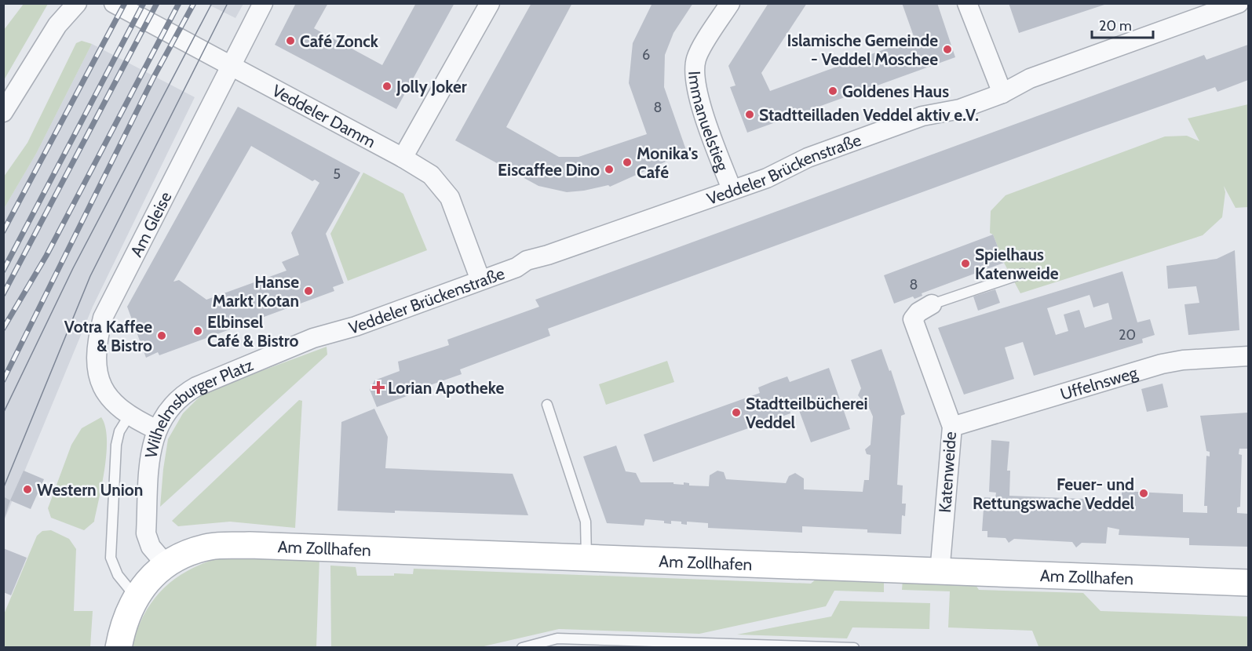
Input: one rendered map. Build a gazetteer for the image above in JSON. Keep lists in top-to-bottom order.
{
  "streets": {
    "street": [
      "Veddeler Damm",
      "Immanuelstieg",
      "Veddeler Brückenstraße",
      "Am Gleise",
      "Uffelnsweg",
      "Wilhelmsburger Platz",
      "Katenweide",
      "Am Zollhafen"
    ]
  },
  "crossings": [
    ["Veddeler Damm", "Veddeler Brückenstraße"],
    ["Veddeler Damm", "Am Gleise"],
    ["Immanuelstieg", "Veddeler Brückenstraße"],
    ["Veddeler Brückenstraße", "Wilhelmsburger Platz"],
    ["Am Gleise", "Wilhelmsburger Platz"],
    ["Uffelnsweg", "Katenweide"],
    ["Wilhelmsburger Platz", "Am Zollhafen"],
    ["Katenweide", "Am Zollhafen"]
  ],
  "places": {
    "other": [
      "Café Zonck",
      "Islamische Gemeinde - Veddel Moschee",
      "Jolly Joker",
      "Goldenes Haus",
      "Stadtteilladen Veddel aktiv e.V.",
      "Monika's Café",
      "Eiscaffee Dino",
      "Spielhaus Katenweide",
      "Hanse Markt Kotan",
      "Elbinsel Café & Bistro",
      "Votra Kaffee & Bistro",
      "Stadtteilbücherei Veddel",
      "Western Union",
      "Feuer- und Rettungswache Veddel"
    ],
    "health": ["Lorian Apotheke"]
  },
  "house_numbers": [
    "6",
    "8",
    "5",
    "8",
    "20"
  ],
  "scale_bar": "20 m"
}
